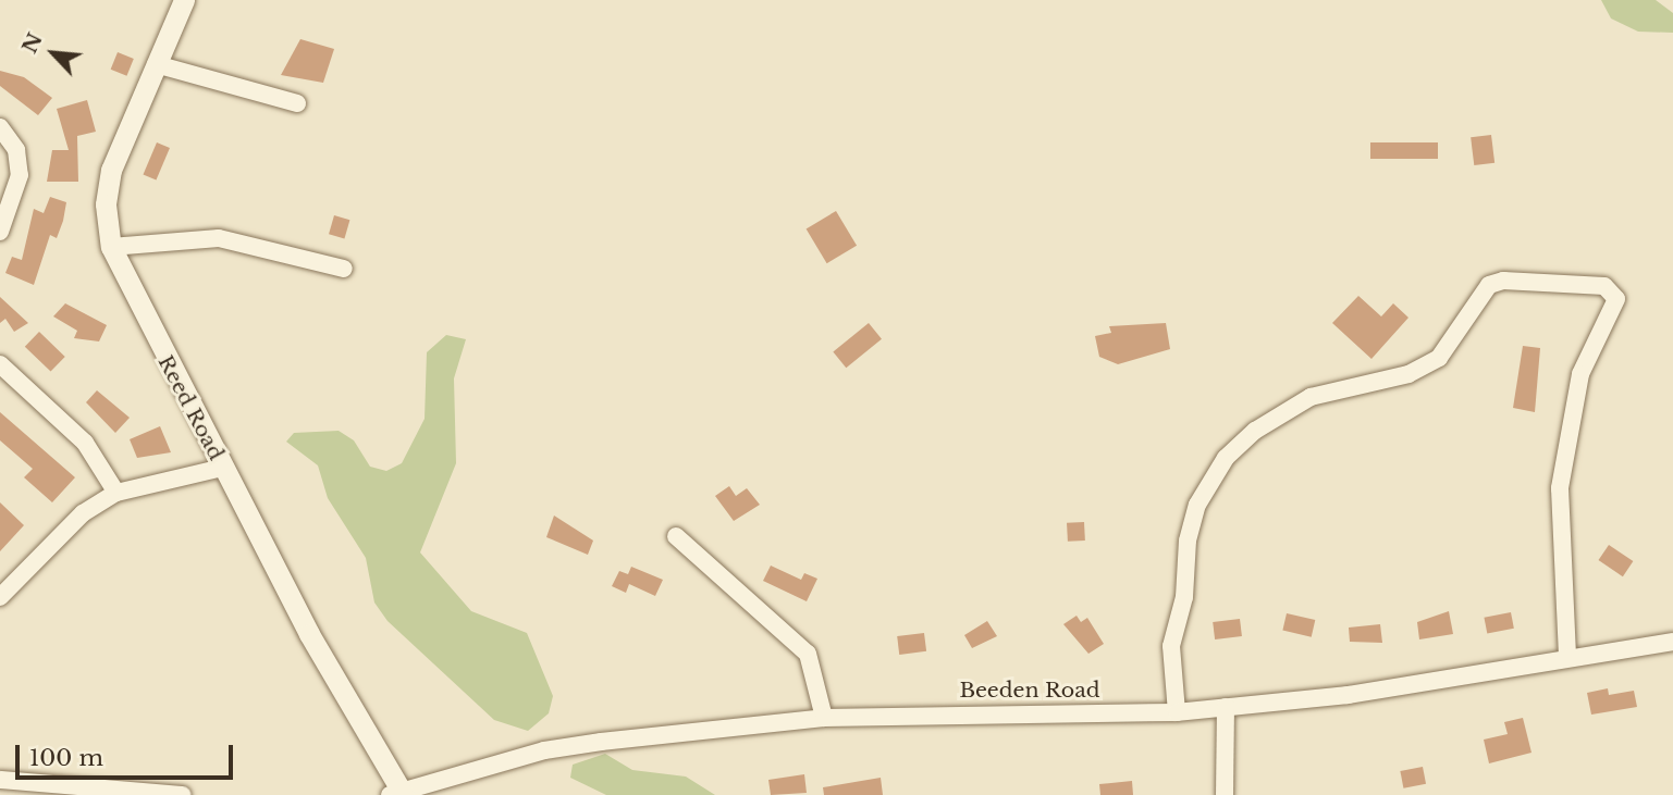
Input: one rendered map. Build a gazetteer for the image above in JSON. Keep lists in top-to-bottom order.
{
  "streets": {
    "street": ["Reed Road", "Beeden Road"]
  },
  "crossings": [
    ["Reed Road", "Beeden Road"]
  ],
  "scale_bar": "100 m",
  "north": "top left"
}
